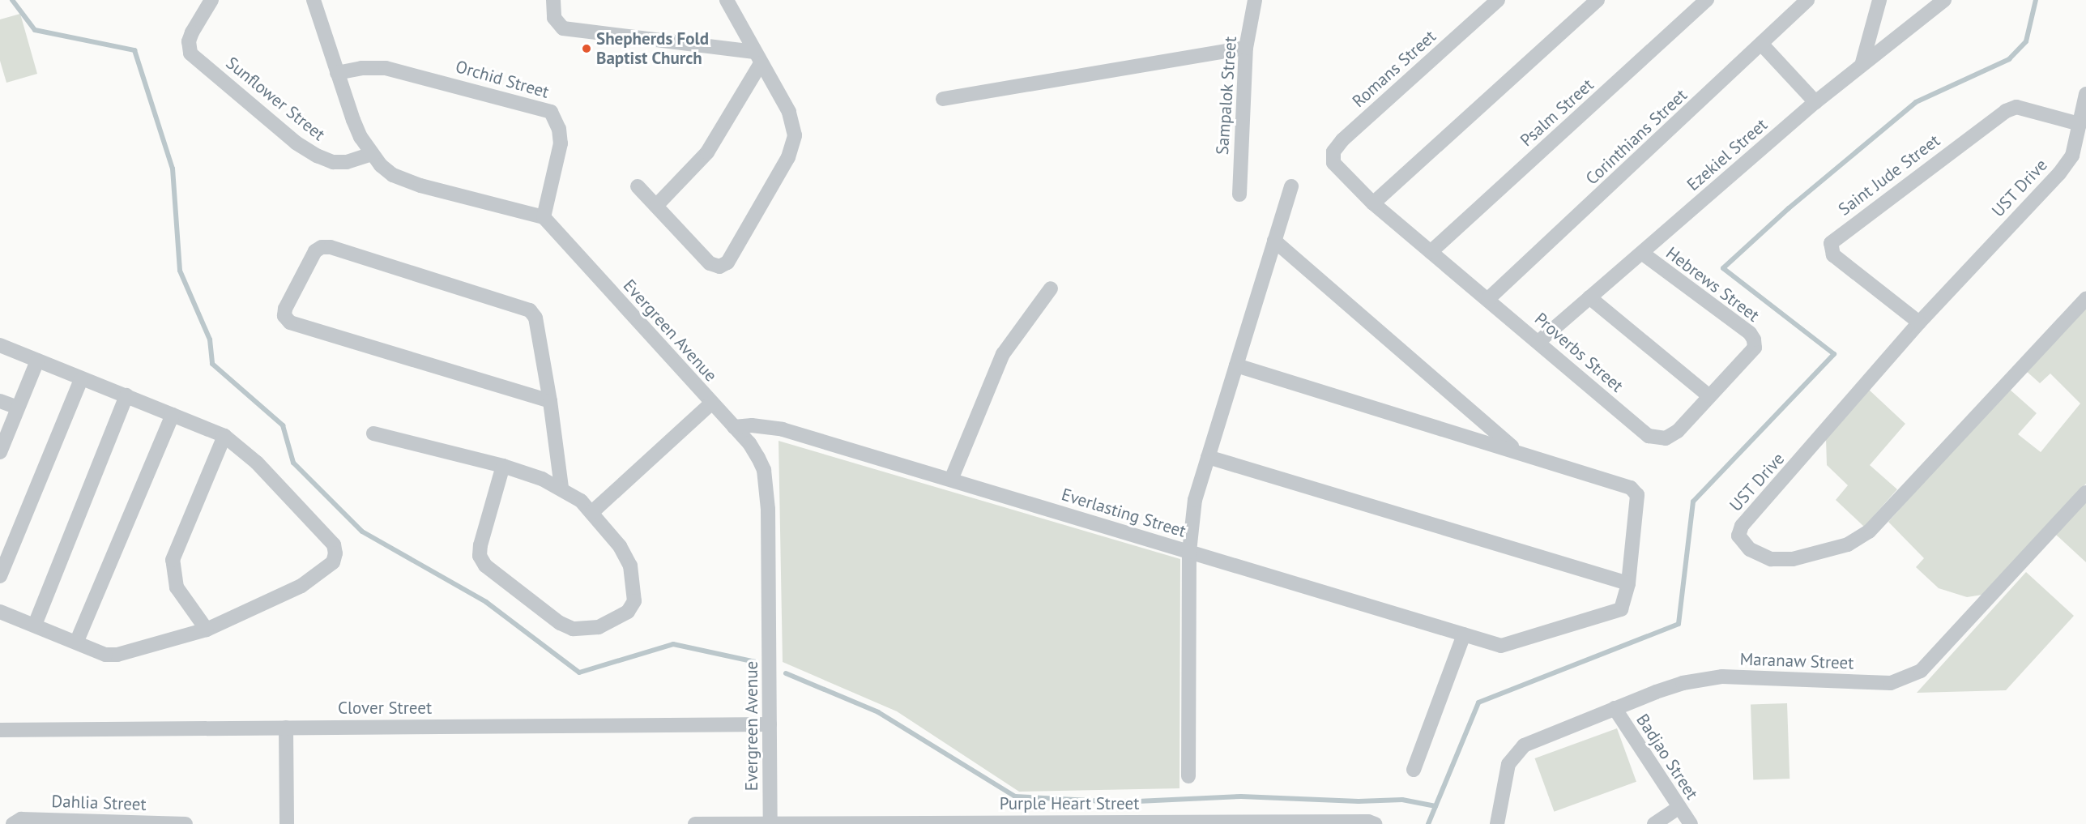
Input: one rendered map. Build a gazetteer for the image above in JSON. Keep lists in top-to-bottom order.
{
  "streets": {
    "street": [
      "Romans Street",
      "Orchid Street",
      "Sampalok Street",
      "Sunflower Street",
      "Psalm Street",
      "Corinthians Street",
      "Ezekiel Street",
      "Saint Jude Street",
      "UST Drive",
      "Hebrews Street",
      "Evergreen Avenue",
      "Proverbs Street",
      "Everlasting Street",
      "Maranaw Street",
      "Clover Street",
      "Badjao Street",
      "Dahlia Street",
      "Purple Heart Street"
    ]
  },
  "crossings": [
    ["Romans Street", "Proverbs Street"],
    ["Orchid Street", "Evergreen Avenue"],
    ["Psalm Street", "Proverbs Street"],
    ["Corinthians Street", "Proverbs Street"],
    ["Ezekiel Street", "Hebrews Street"],
    ["Ezekiel Street", "Proverbs Street"],
    ["Saint Jude Street", "UST Drive"],
    ["Hebrews Street", "Proverbs Street"],
    ["Evergreen Avenue", "Everlasting Street"],
    ["Evergreen Avenue", "Clover Street"],
    ["Evergreen Avenue", "Purple Heart Street"],
    ["Maranaw Street", "Badjao Street"]
  ],
  "places": ["Shepherds Fold Baptist Church"]
}
